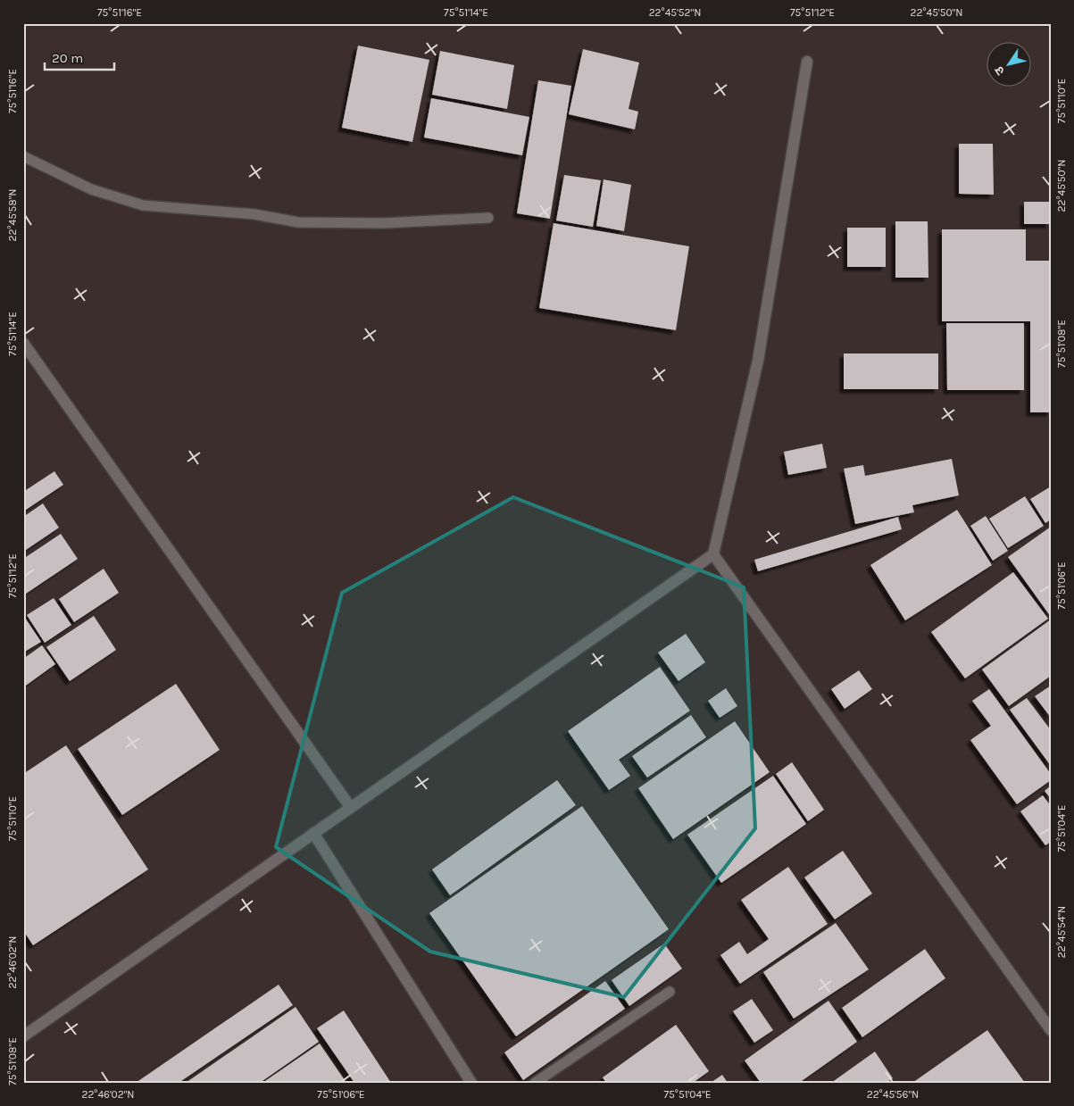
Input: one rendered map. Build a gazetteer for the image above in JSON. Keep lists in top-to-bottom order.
{
  "scale_bar": "20 m",
  "north": "bottom left",
  "coordinates": [
    "75°51'16\"E",
    "75°51'14\"E",
    "22°45'52\"N",
    "75°51'12\"E",
    "22°45'50\"N",
    "75°51'10\"E",
    "22°45'58\"N",
    "75°51'08\"E",
    "75°51'06\"E",
    "75°51'04\"E",
    "22°45'54\"N",
    "22°46'02\"N",
    "22°45'56\"N"
  ]
}
